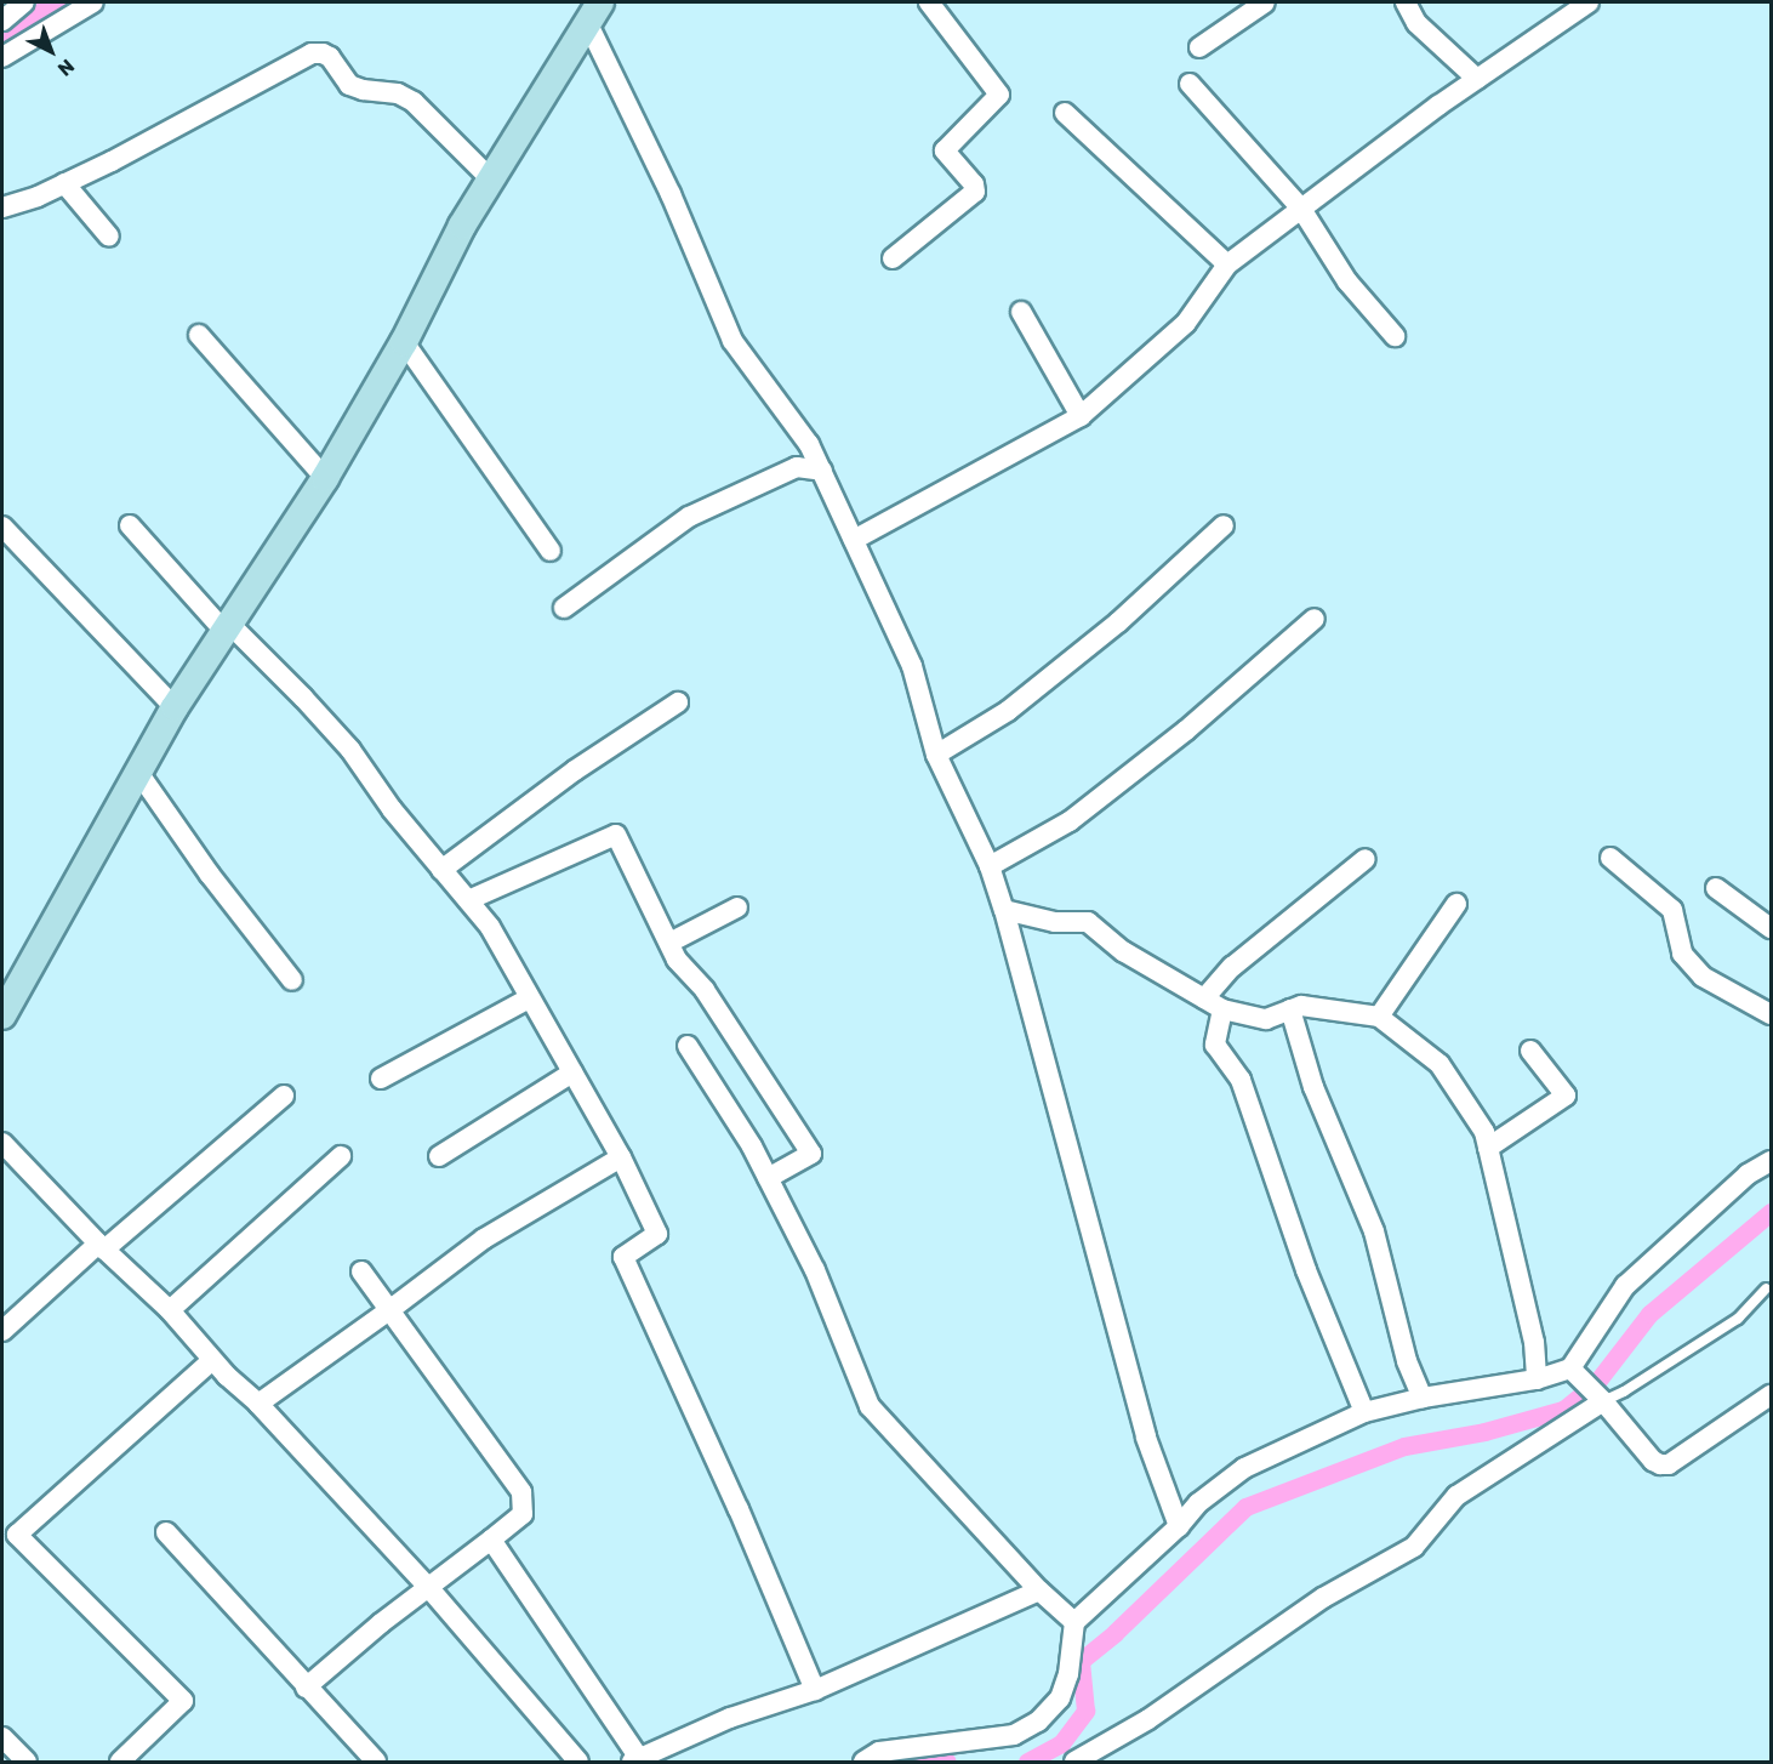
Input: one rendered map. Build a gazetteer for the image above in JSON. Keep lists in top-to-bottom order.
{
  "north": "bottom right"
}
